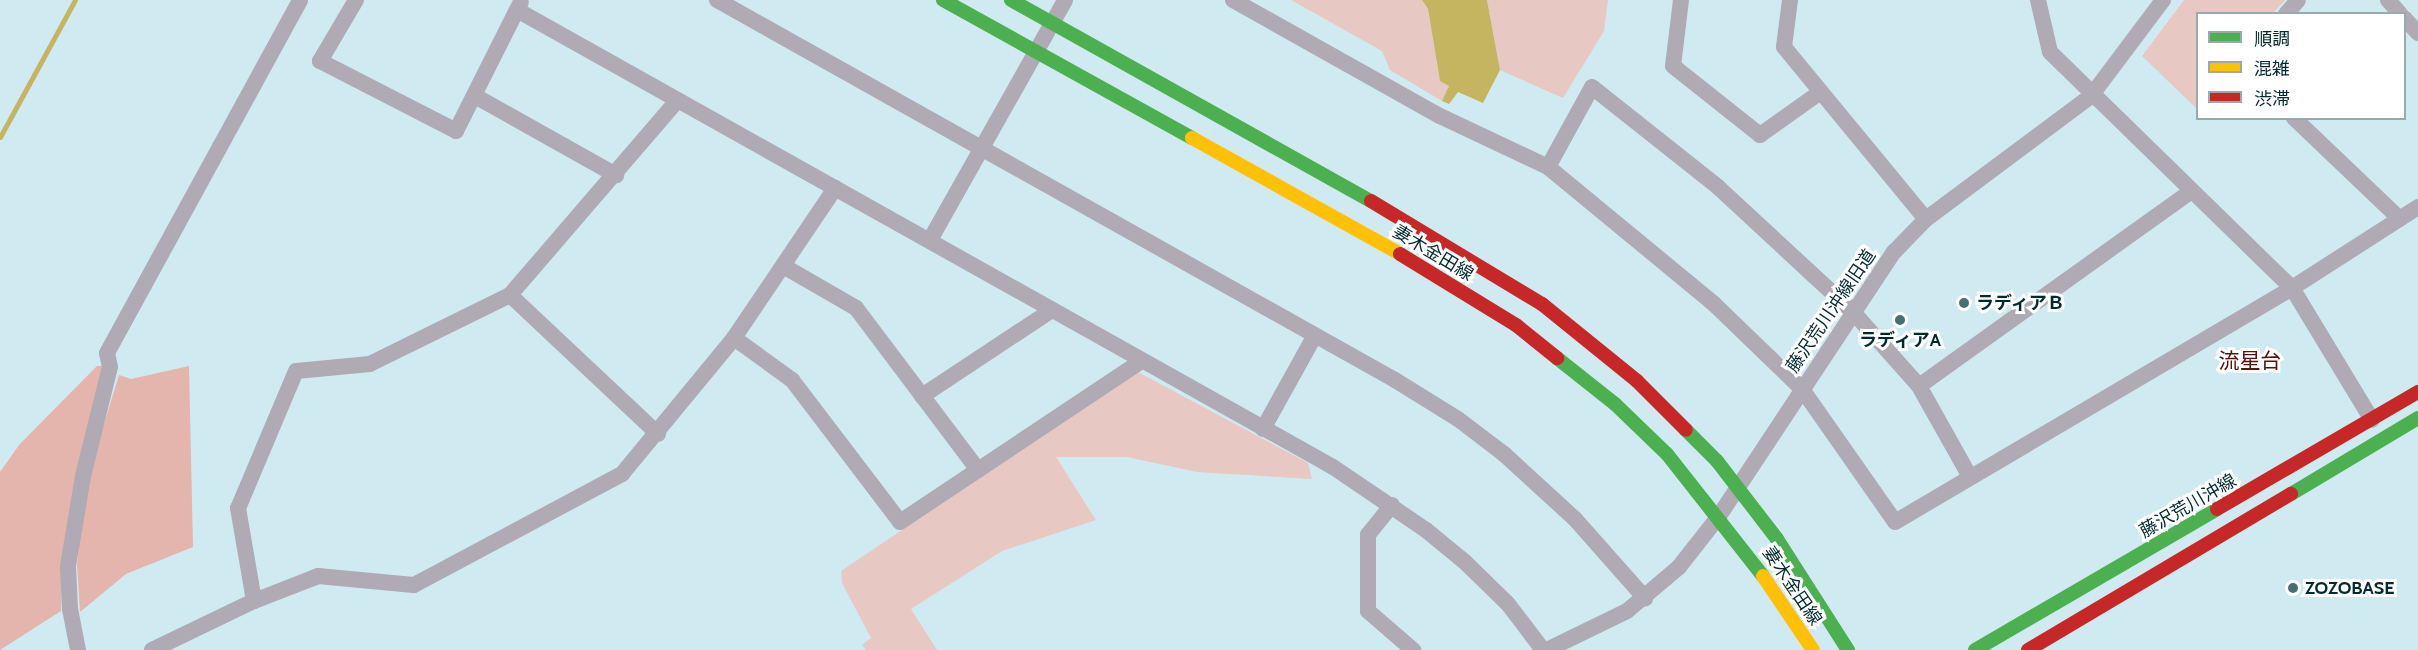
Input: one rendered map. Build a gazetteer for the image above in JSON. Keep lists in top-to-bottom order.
{
  "streets": {
    "street": ["妻木金田線", "藤沢荒川沖線旧道", "藤沢荒川沖線"]
  },
  "crossings": [
    ["妻木金田線", "藤沢荒川沖線旧道"]
  ],
  "districts": ["流星台"],
  "places": ["ラディアＢ", "ラディアA", "ZOZOBASE"],
  "legend": ["順調", "混雑", "渋滞"]
}
